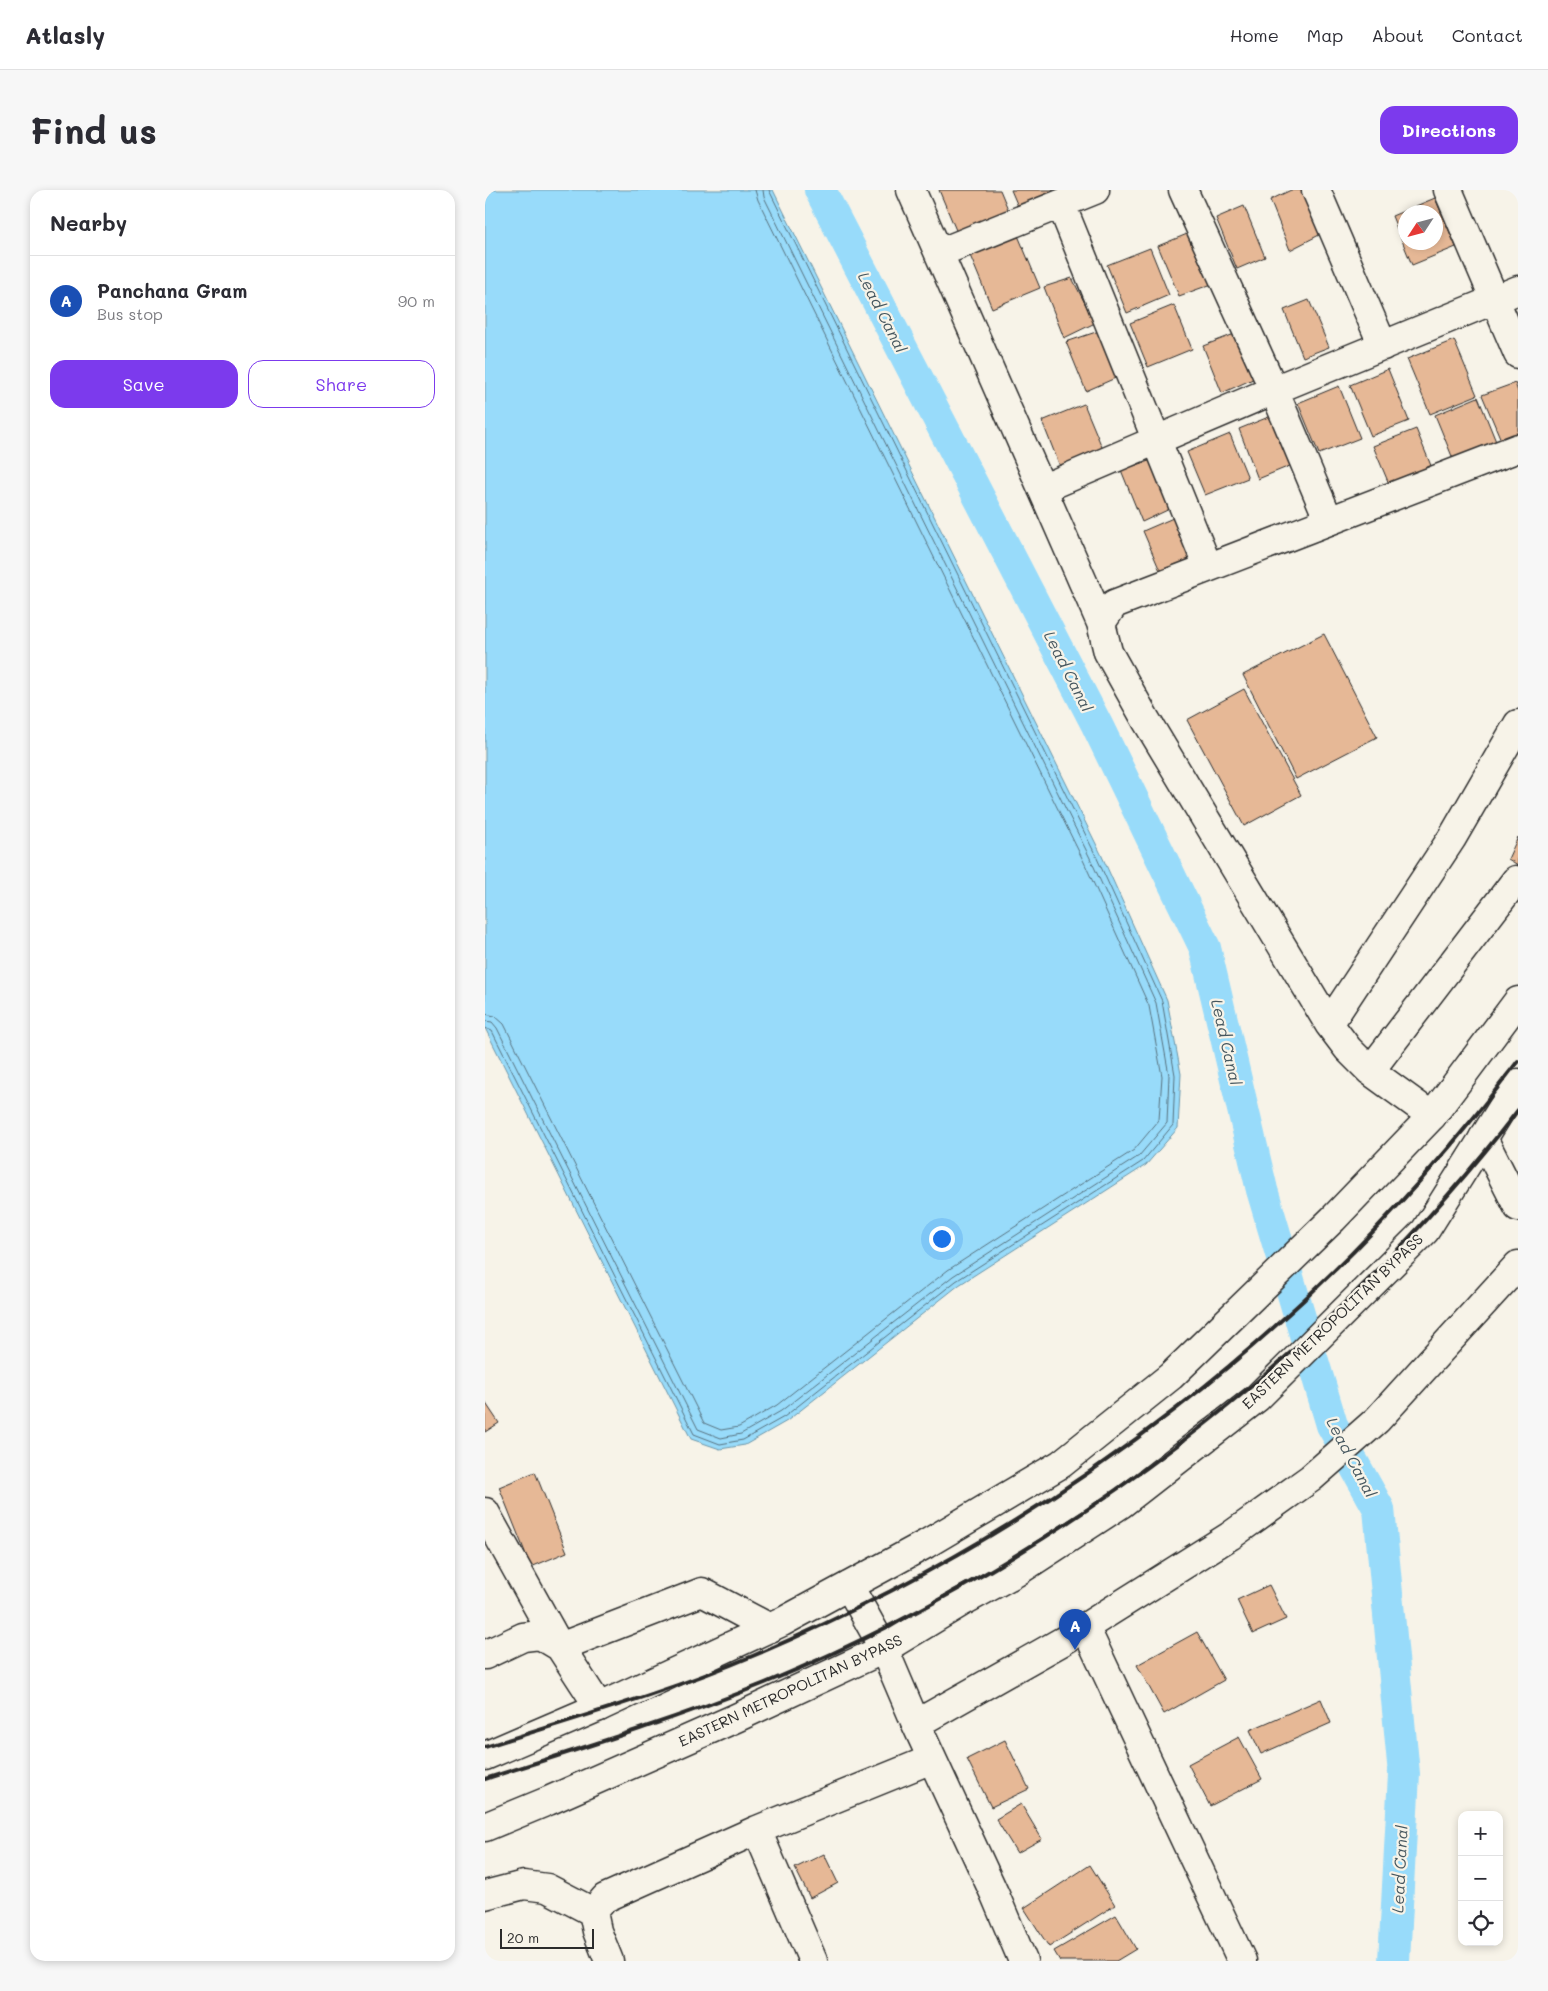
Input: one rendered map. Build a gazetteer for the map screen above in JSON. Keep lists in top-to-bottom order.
{
  "streets": {
    "street": ["EASTERN METROPOLITAN BYPASS"]
  },
  "water": ["Lead Canal"],
  "scale_bar": "20 m",
  "north": "bottom left",
  "page": {
    "header": "Atlasly",
    "nav": [
      "Home",
      "Map",
      "About",
      "Contact"
    ],
    "buttons": [
      "Directions",
      ["Save", "Share"]
    ],
    "title": "Find us",
    "heading": "Nearby",
    "list": [
      {
        "mark": "A",
        "name": "Panchana Gram",
        "note": "Bus stop",
        "value": "90 m"
      }
    ],
    "pins": "A",
    "map_buttons": ["+", "−"],
    "scale": "20 m"
  }
}
